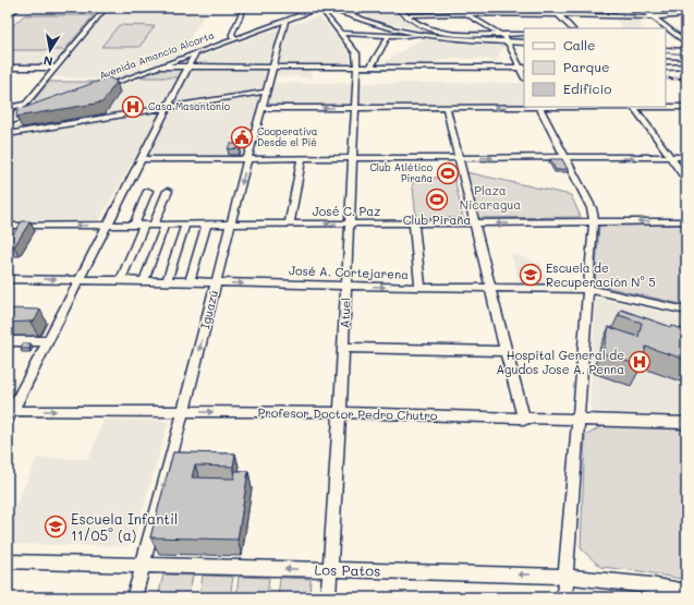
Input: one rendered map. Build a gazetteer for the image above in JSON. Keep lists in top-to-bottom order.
{
  "streets": {
    "main road": ["Avenida Amancio Alcorta"],
    "street": [
      "José C. Paz",
      "José A. Cortejarena",
      "Iguazú",
      "Atuel",
      "Profesor Doctor Pedro Chutro",
      "Los Patos"
    ]
  },
  "crossings": [
    ["Avenida Amancio Alcorta", "Iguazú"],
    ["Avenida Amancio Alcorta", "Atuel"],
    ["José C. Paz", "Iguazú"],
    ["José C. Paz", "Atuel"],
    ["José A. Cortejarena", "Iguazú"],
    ["José A. Cortejarena", "Atuel"],
    ["Iguazú", "Profesor Doctor Pedro Chutro"],
    ["Iguazú", "Los Patos"],
    ["Atuel", "Profesor Doctor Pedro Chutro"],
    ["Atuel", "Los Patos"]
  ],
  "one_way": ["Iguazú", "Profesor Doctor Pedro Chutro", "Los Patos"],
  "parks": ["Plaza Nicaragua"],
  "places": {
    "hospital": ["Casa Masantonio", "Hospital General de Agudos Jose A. Penna"],
    "public building": ["Cooperativa Desde el Pié"],
    "sports": ["Club Atlético Piraña", "Club Piraña"],
    "school or university": ["Escuela de Recuperación N° 5", "Escuela Infantil 11/05° (a)"]
  },
  "legend": ["Calle", "Parque", "Edificio"],
  "north": "bottom"
}
